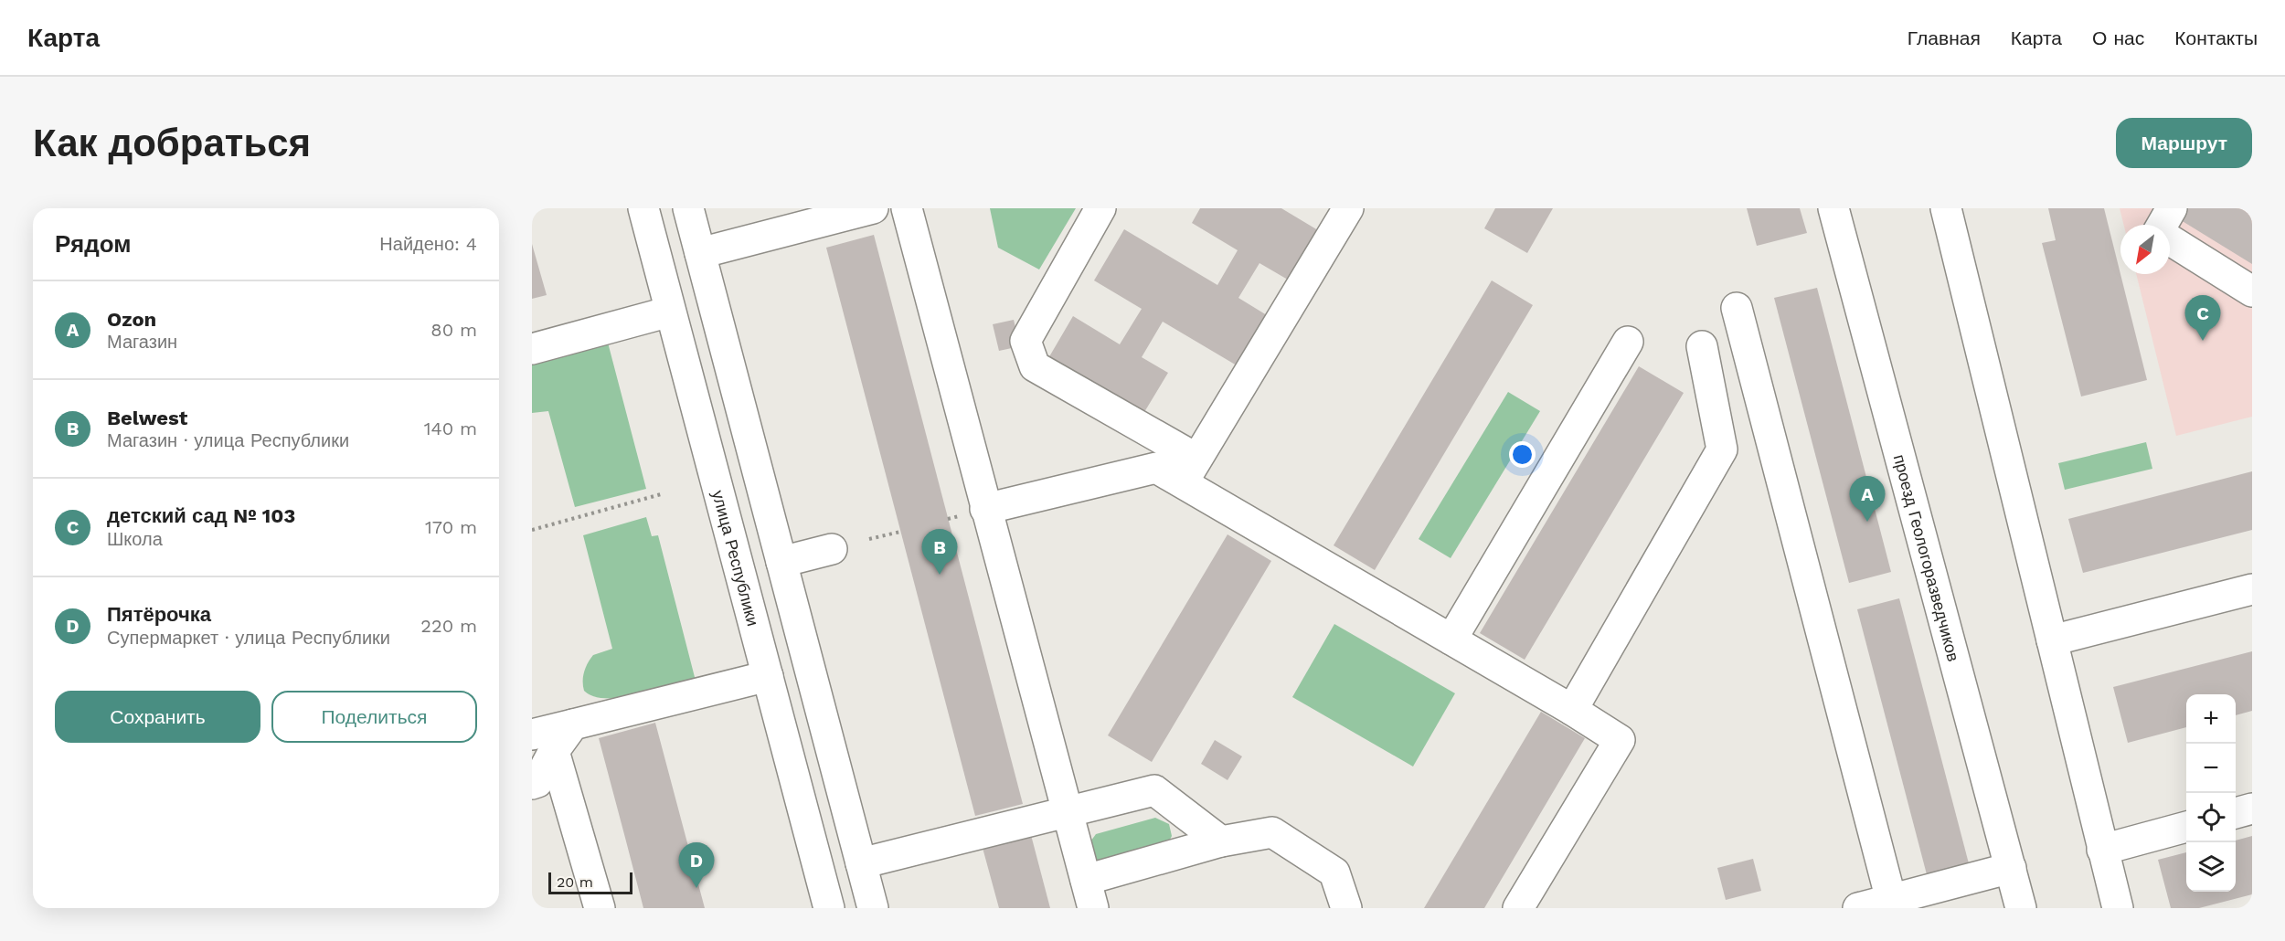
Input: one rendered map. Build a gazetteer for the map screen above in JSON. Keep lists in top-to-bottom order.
{
  "streets": {
    "main road": ["улица Республики", "проезд Геологоразведчиков"]
  },
  "scale_bar": "20 m",
  "north": "bottom left",
  "page": {
    "header": "Карта",
    "nav": [
      "Главная",
      "Карта",
      "О нас",
      "Контакты"
    ],
    "buttons": [
      "Маршрут",
      ["Сохранить", "Поделиться"]
    ],
    "title": "Как добраться",
    "heading": ["Рядом", "Найдено: 4"],
    "list": [
      {
        "mark": "A",
        "name": "Ozon",
        "note": "Магазин",
        "value": "80 m"
      },
      {
        "mark": "B",
        "name": "Belwest",
        "note": "Магазин · улица Республики",
        "value": "140 m"
      },
      {
        "mark": "C",
        "name": "детский сад № 103",
        "note": "Школа",
        "value": "170 m"
      },
      {
        "mark": "D",
        "name": "Пятёрочка",
        "note": "Супермаркет · улица Республики",
        "value": "220 m"
      }
    ],
    "pins": [
      "C",
      "A",
      "B",
      "D"
    ],
    "map_buttons": ["+", "−"],
    "scale": "20 m"
  }
}
